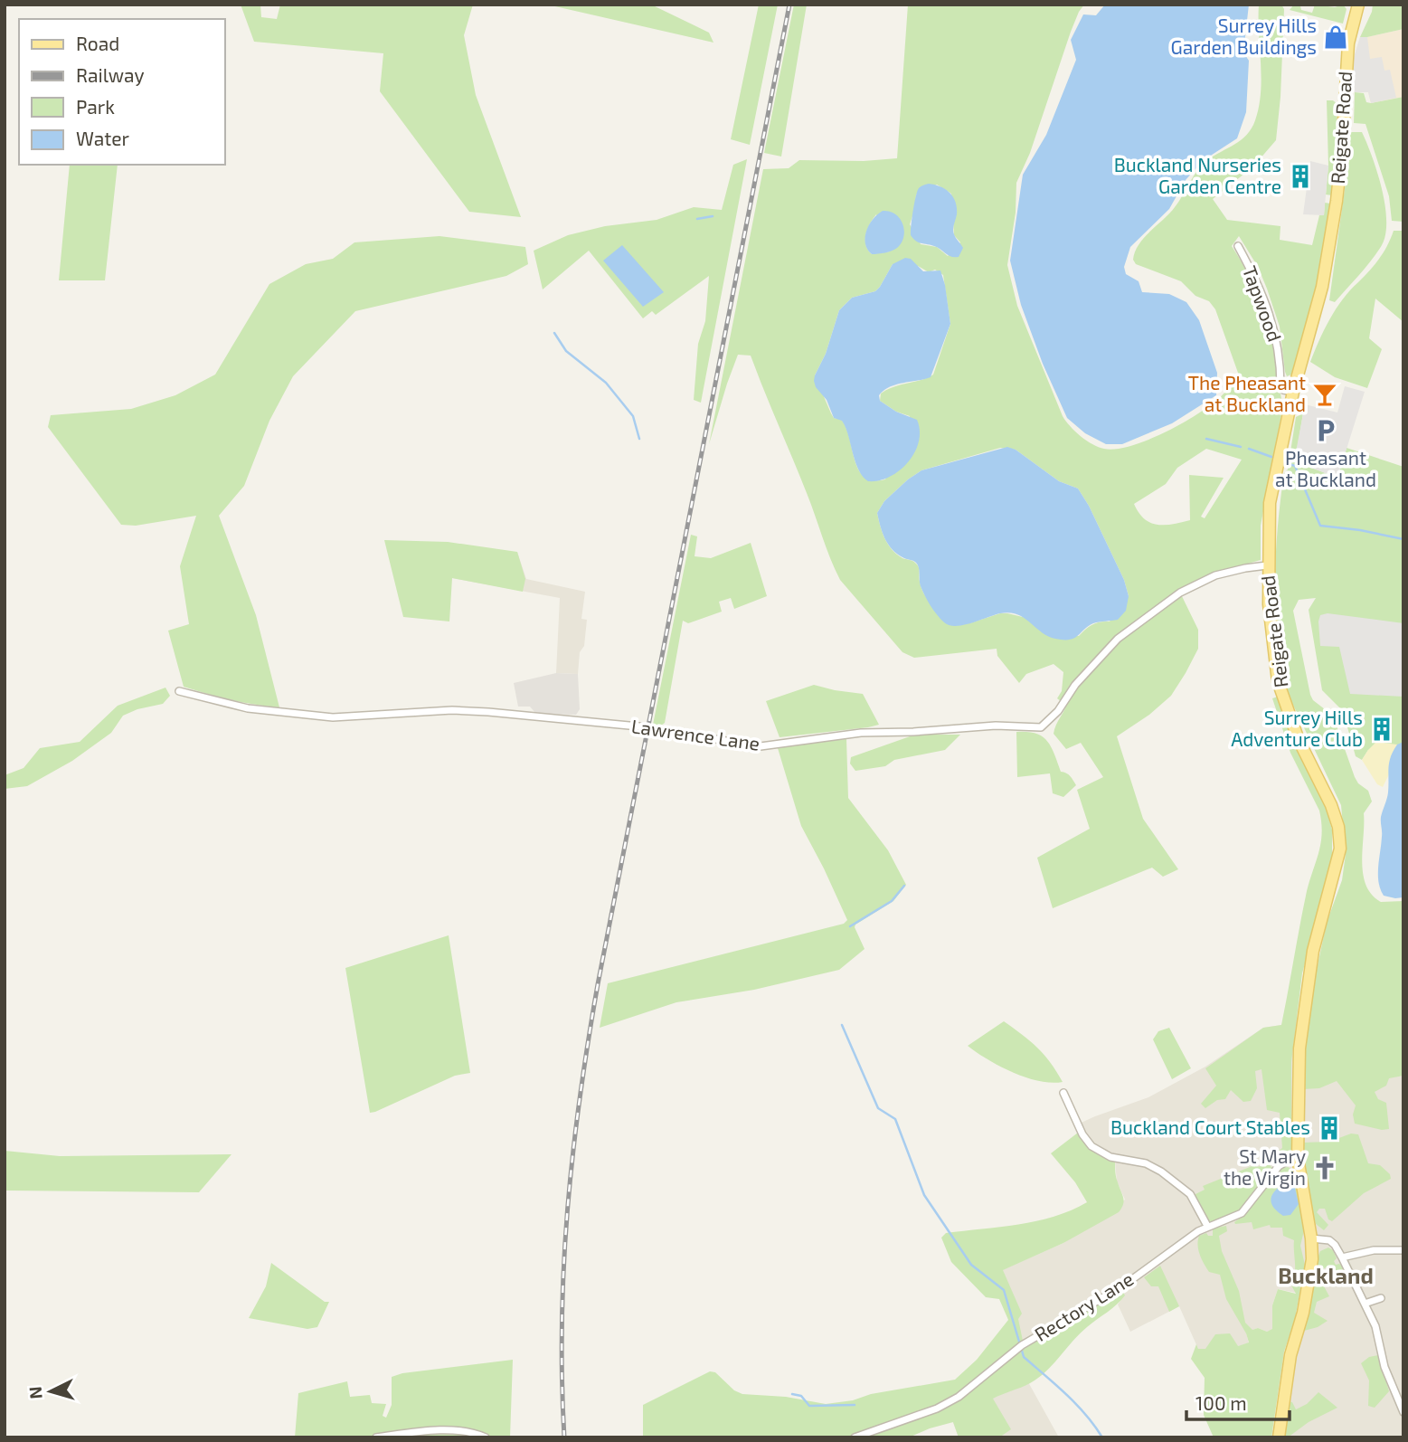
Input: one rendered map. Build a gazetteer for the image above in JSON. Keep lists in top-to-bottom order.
{
  "streets": {
    "main road": ["Reigate Road"],
    "street": ["Tapwood", "Lawrence Lane", "Rectory Lane"]
  },
  "crossings": [
    ["Reigate Road", "Tapwood"],
    ["Reigate Road", "Lawrence Lane"],
    ["Reigate Road", "Rectory Lane"]
  ],
  "districts": ["Buckland"],
  "places": {
    "shop": ["Surrey Hills Garden Buildings"],
    "building": ["Buckland Nurseries Garden Centre", "Surrey Hills Adventure Club", "Buckland Court Stables"],
    "bar": ["The Pheasant at Buckland"],
    "parking": ["Pheasant at Buckland"],
    "church": ["St Mary the Virgin"]
  },
  "legend": [
    "Road",
    "Railway",
    "Park",
    "Water"
  ],
  "scale_bar": "100 m",
  "north": "left"
}
